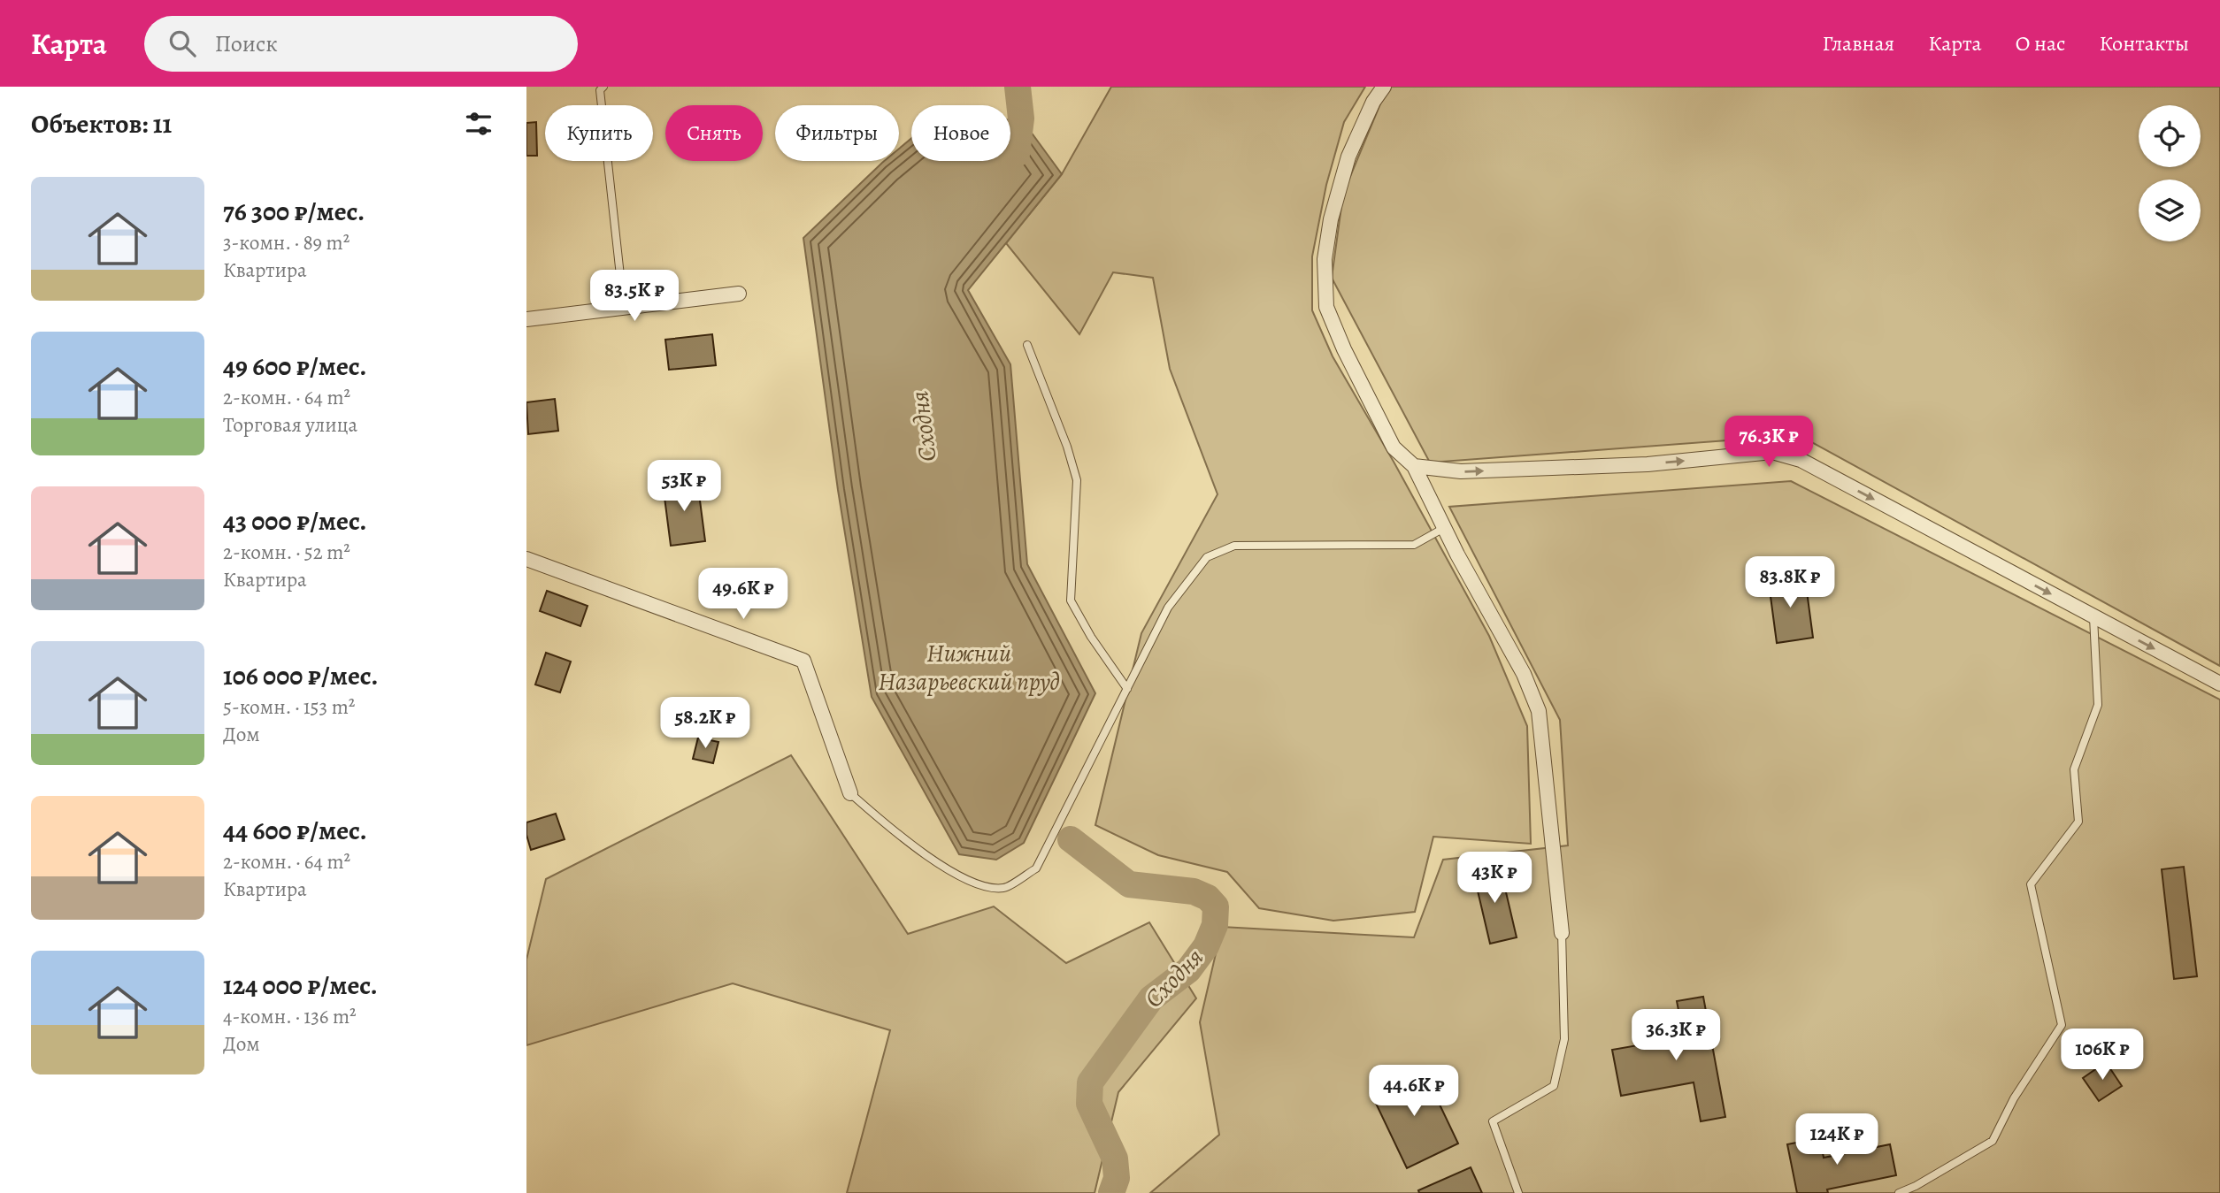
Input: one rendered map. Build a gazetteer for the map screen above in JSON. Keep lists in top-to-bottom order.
{
  "water": ["Сходня", "Нижний Назарьевский пруд"],
  "page": {
    "header": "Карта",
    "search": "Поиск",
    "nav": [
      "Главная",
      "Карта",
      "О нас",
      "Контакты"
    ],
    "heading": "Объектов: 11",
    "chip": [
      "Купить",
      "Снять",
      "Фильтры",
      "Новое"
    ],
    "list": [
      {
        "name": "76 300 ₽/мес.",
        "note": "3-комн. · 89 m² · Квартира"
      },
      {
        "name": "49 600 ₽/мес.",
        "note": "2-комн. · 64 m² · Торговая улица"
      },
      {
        "name": "43 000 ₽/мес.",
        "note": "2-комн. · 52 m² · Квартира"
      },
      {
        "name": "106 000 ₽/мес.",
        "note": "5-комн. · 153 m² · Дом"
      },
      {
        "name": "44 600 ₽/мес.",
        "note": "2-комн. · 64 m² · Квартира"
      },
      {
        "name": "124 000 ₽/мес.",
        "note": "4-комн. · 136 m² · Дом"
      }
    ],
    "price": [
      "83.5K ₽",
      "76.3K ₽",
      "53K ₽",
      "83.8K ₽",
      "49.6K ₽",
      "58.2K ₽",
      "43K ₽",
      "36.3K ₽",
      "106K ₽",
      "44.6K ₽",
      "124K ₽"
    ]
  }
}
